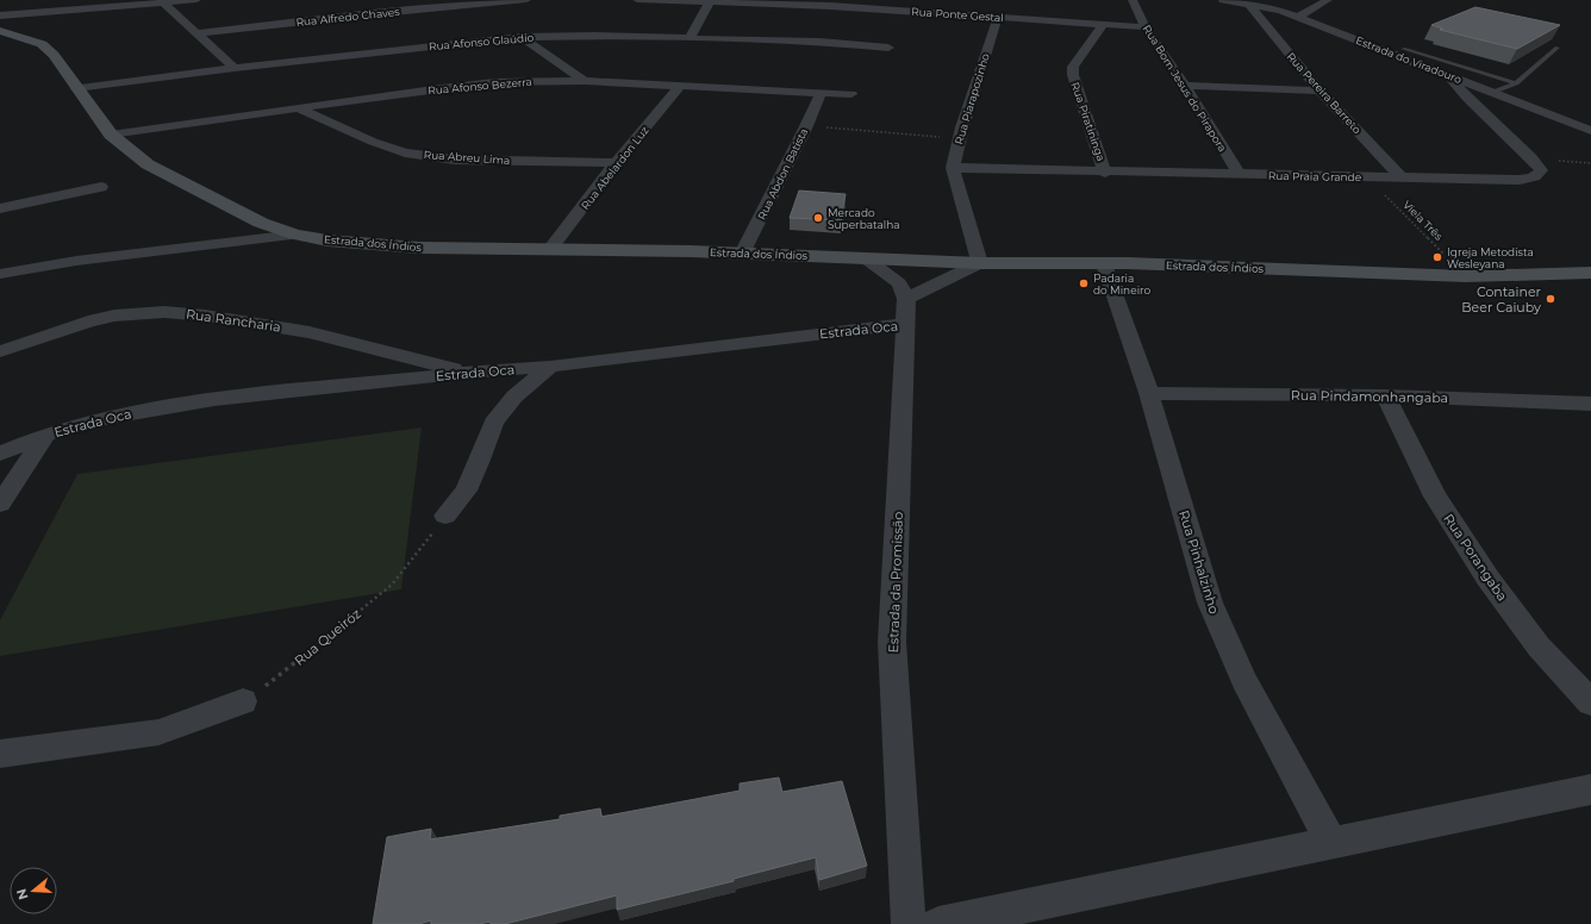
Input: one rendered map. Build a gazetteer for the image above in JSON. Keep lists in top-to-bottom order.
{
  "streets": {
    "street": [
      "Rua Ponte Gestal",
      "Rua Alfredo Chaves",
      "Rua Afonso Glaúdio",
      "Estrada do Viradouro",
      "Rua Afonso Bezerra",
      "Rua Bom Jesus do Pirapora",
      "Rua Pereira Barreto",
      "Rua Piarapozinho",
      "Rua Piratininga",
      "Rua Abreu Lima",
      "Rua Abelardon Luz",
      "Rua Abdon Batista",
      "Rua Praia Grande",
      "Estrada dos Índios",
      "Rua Rancharia",
      "Estrada Oca",
      "Rua Pindamonhangaba",
      "Rua Porangaba",
      "Rua Pinhalzinho",
      "Estrada da Promissão"
    ],
    "path": ["Viela Três", "Rua Queiróz"]
  },
  "crossings": [
    ["Rua Ponte Gestal", "Rua Bom Jesus do Pirapora"],
    ["Rua Ponte Gestal", "Rua Piarapozinho"],
    ["Rua Ponte Gestal", "Rua Piratininga"],
    ["Rua Afonso Glaúdio", "Estrada dos Índios"],
    ["Estrada do Viradouro", "Rua Pereira Barreto"],
    ["Estrada do Viradouro", "Rua Praia Grande"],
    ["Rua Afonso Bezerra", "Rua Abreu Lima"],
    ["Rua Afonso Bezerra", "Rua Abelardon Luz"],
    ["Rua Afonso Bezerra", "Rua Abdon Batista"],
    ["Rua Afonso Bezerra", "Estrada dos Índios"],
    ["Rua Bom Jesus do Pirapora", "Rua Praia Grande"],
    ["Rua Pereira Barreto", "Rua Praia Grande"],
    ["Rua Piarapozinho", "Rua Praia Grande"],
    ["Rua Piarapozinho", "Estrada dos Índios"],
    ["Rua Piratininga", "Rua Praia Grande"],
    ["Rua Abreu Lima", "Rua Abelardon Luz"],
    ["Rua Abelardon Luz", "Estrada dos Índios"],
    ["Rua Abdon Batista", "Estrada dos Índios"],
    ["Rua Praia Grande", "Viela Três"],
    ["Viela Três", "Estrada dos Índios"],
    ["Estrada dos Índios", "Rua Pinhalzinho"],
    ["Rua Rancharia", "Estrada Oca"],
    ["Estrada Oca", "Estrada da Promissão"],
    ["Rua Pindamonhangaba", "Rua Porangaba"],
    ["Rua Pindamonhangaba", "Rua Pinhalzinho"]
  ],
  "places": [
    "Mercado Superbatalha",
    "Igreja Metodista Wesleyana",
    "Padaria do Mineiro",
    "Container Beer Caiuby"
  ],
  "north": "left"
}
